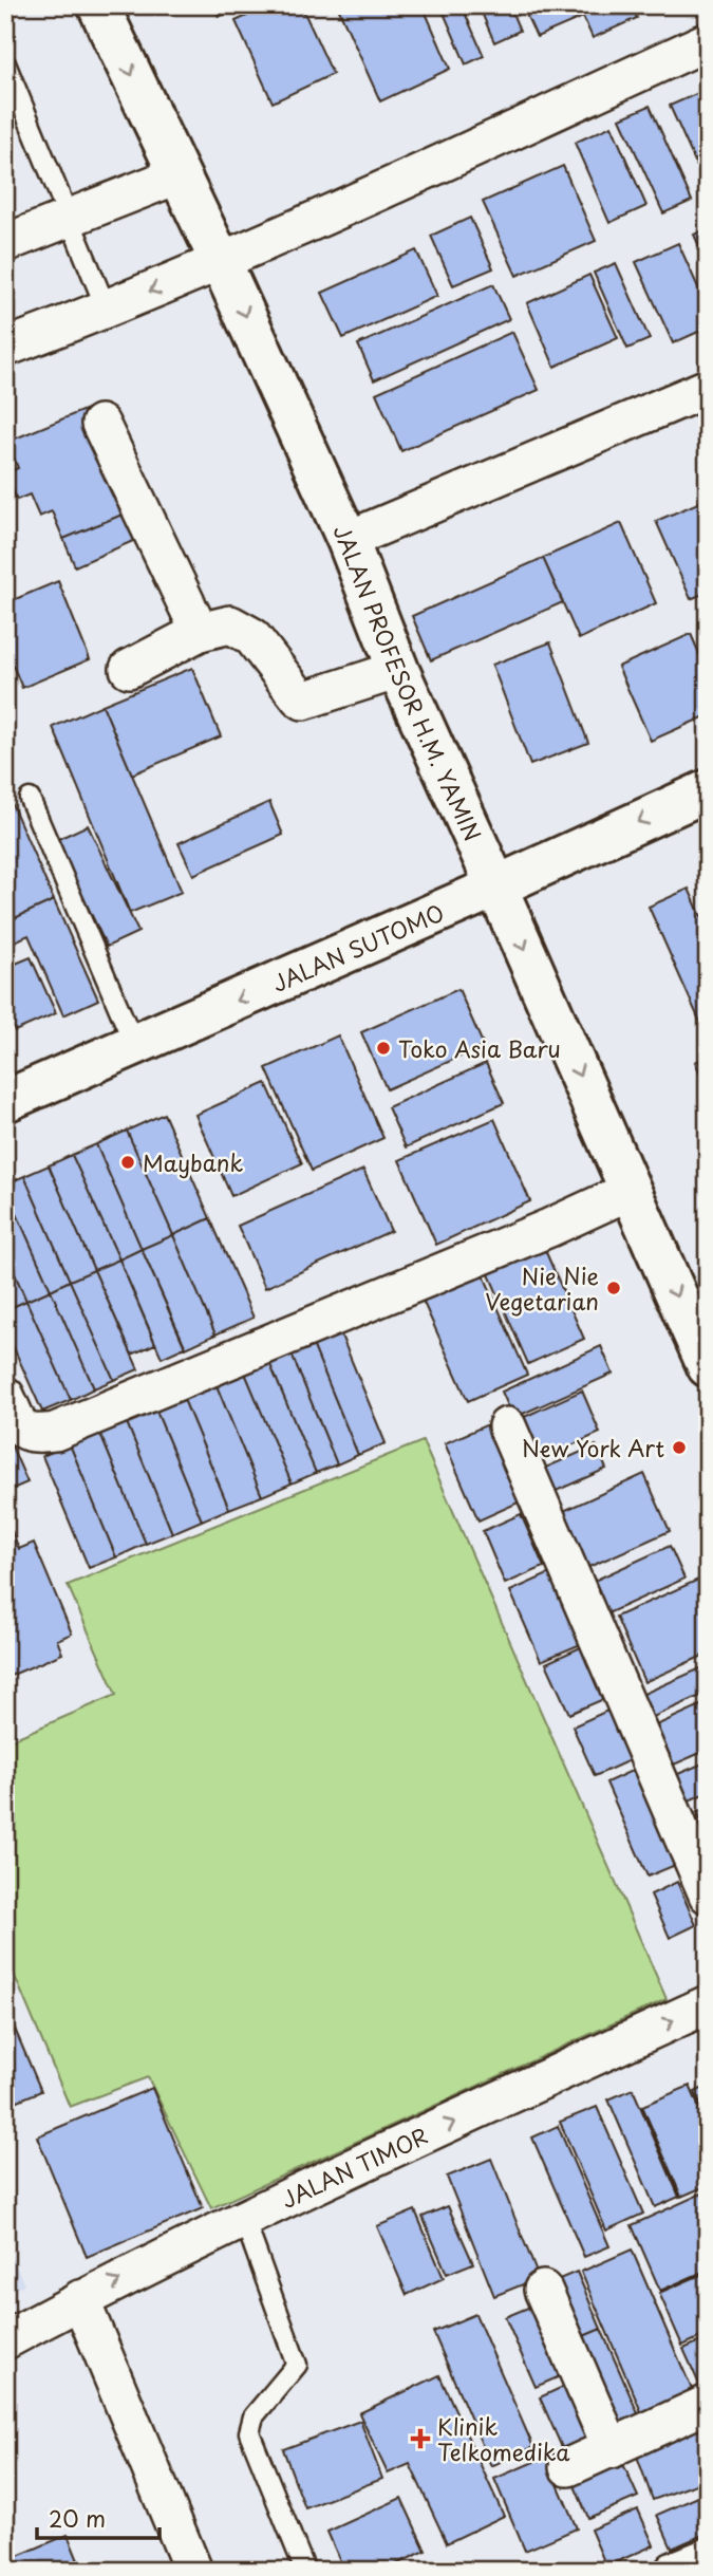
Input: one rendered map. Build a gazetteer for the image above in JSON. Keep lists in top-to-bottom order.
{
  "streets": {
    "main road": ["JALAN PROFESOR H.M. YAMIN", "JALAN SUTOMO"],
    "street": ["JALAN TIMOR"]
  },
  "crossings": [
    ["JALAN PROFESOR H.M. YAMIN", "JALAN SUTOMO"]
  ],
  "one_way": ["JALAN PROFESOR H.M. YAMIN", "JALAN SUTOMO", "JALAN TIMOR"],
  "places": {
    "other": [
      "Toko Asia Baru",
      "Maybank",
      "Nie Nie Vegetarian",
      "New York Art"
    ],
    "health": ["Klinik Telkomedika"]
  },
  "scale_bar": "20 m"
}
